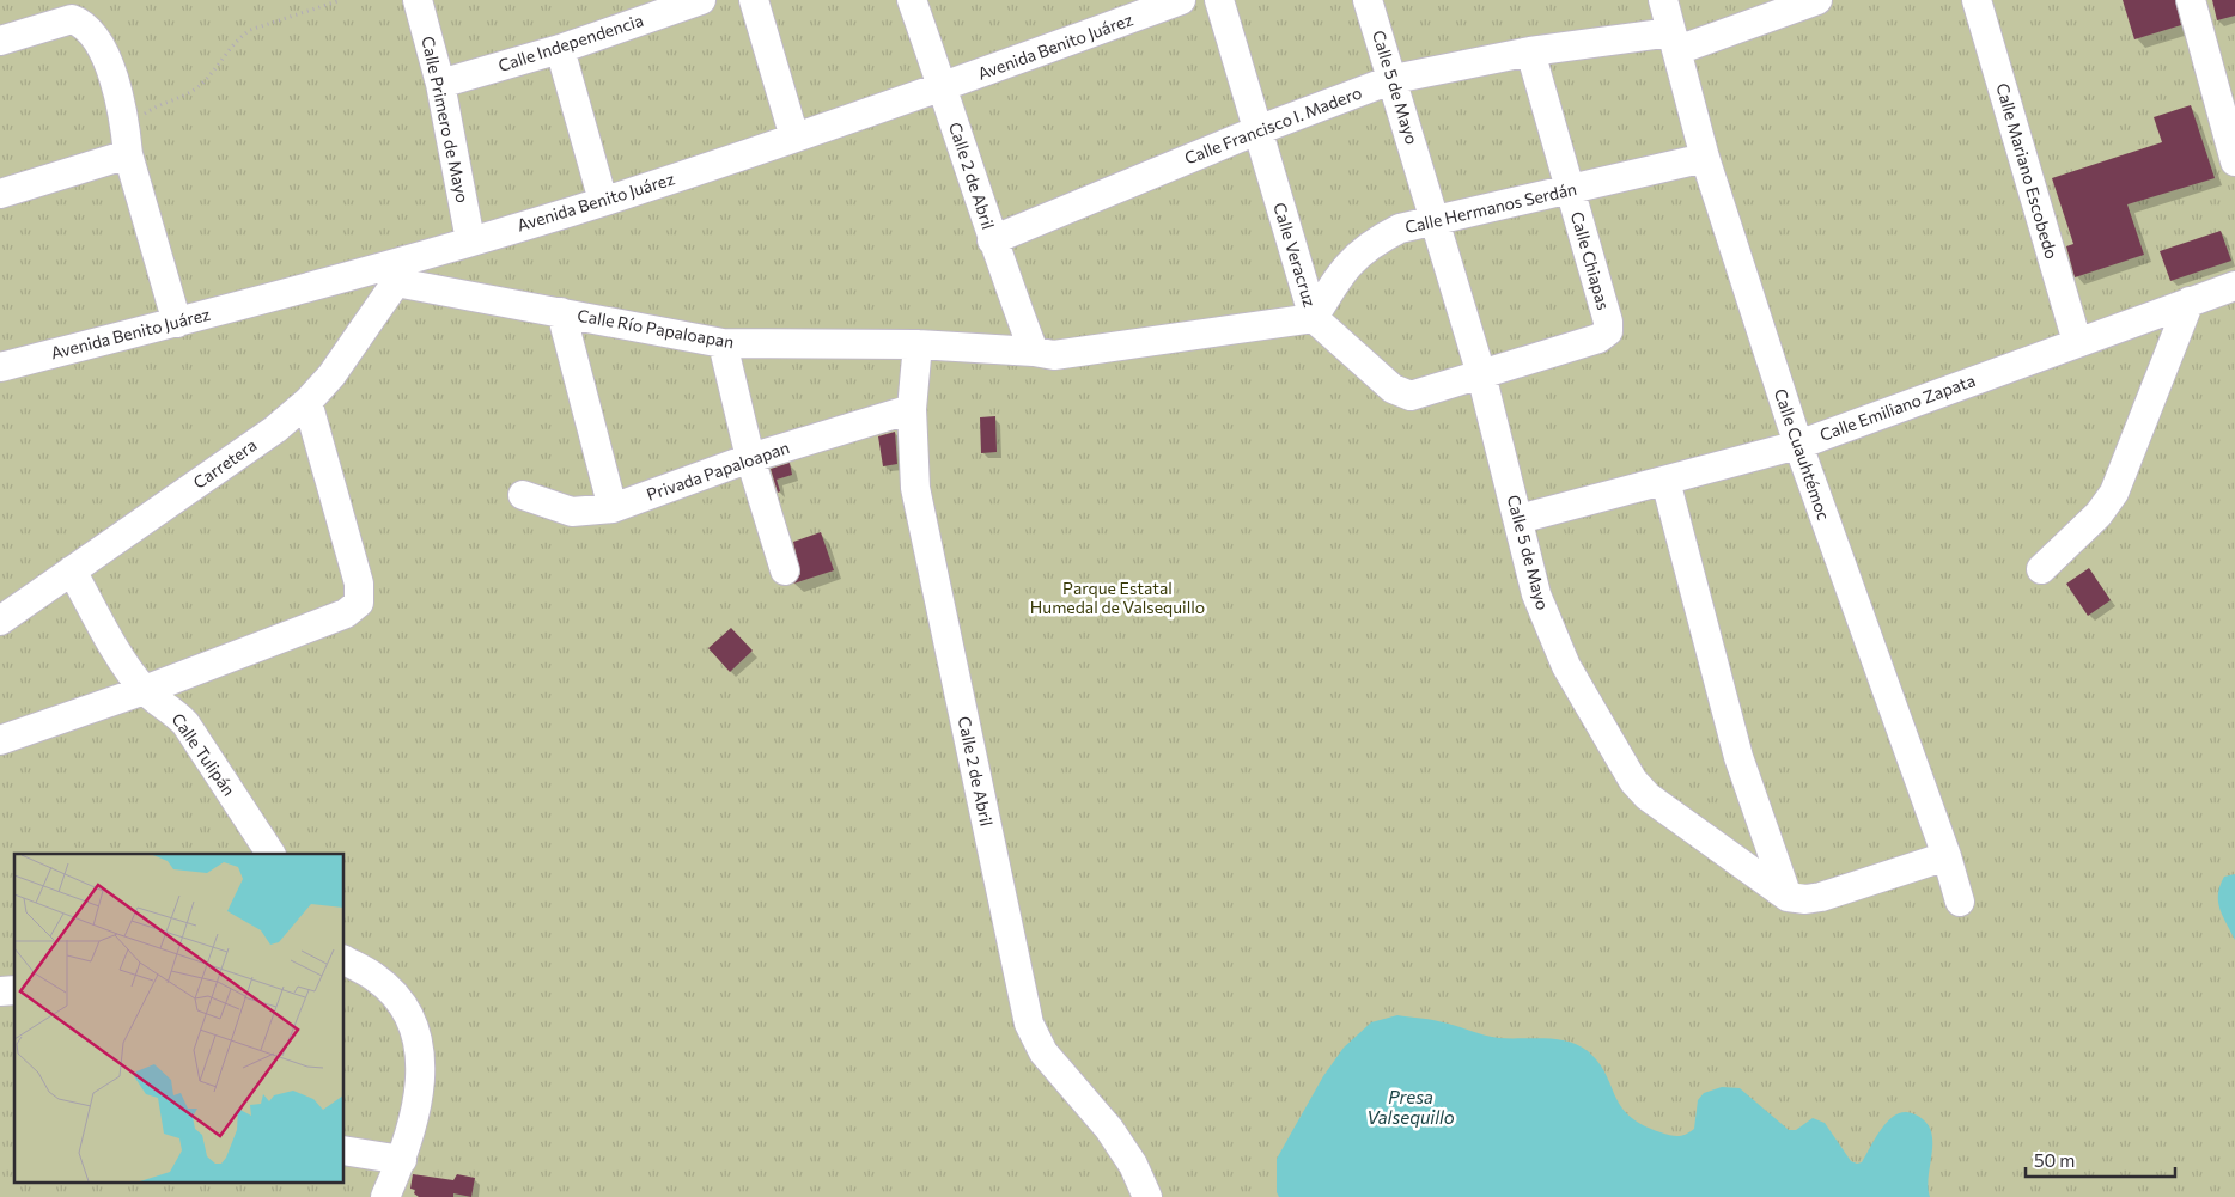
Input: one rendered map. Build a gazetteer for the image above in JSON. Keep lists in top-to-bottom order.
{
  "streets": {
    "street": [
      "Calle Independencia",
      "Avenida Benito Juárez",
      "Calle 5 de Mayo",
      "Calle Primero de Mayo",
      "Calle Francisco I. Madero",
      "Calle Mariano Escobedo",
      "Calle 2 de Abril",
      "Calle Hermanos Serdán",
      "Calle Veracruz",
      "Calle Chiapas",
      "Calle Río Papaloapan",
      "Calle Emiliano Zapata",
      "Calle Cuauhtémoc",
      "Carretera",
      "Privada Papaloapan",
      "Calle Tulipán"
    ]
  },
  "crossings": [
    ["Calle Independencia", "Calle Primero de Mayo"],
    ["Avenida Benito Juárez", "Calle Primero de Mayo"],
    ["Avenida Benito Juárez", "Calle 2 de Abril"],
    ["Avenida Benito Juárez", "Calle Río Papaloapan"],
    ["Avenida Benito Juárez", "Carretera"],
    ["Calle 5 de Mayo", "Calle Francisco I. Madero"],
    ["Calle 5 de Mayo", "Calle Hermanos Serdán"],
    ["Calle 5 de Mayo", "Calle Veracruz"],
    ["Calle 5 de Mayo", "Calle Emiliano Zapata"],
    ["Calle Francisco I. Madero", "Calle 2 de Abril"],
    ["Calle Francisco I. Madero", "Calle Veracruz"],
    ["Calle Francisco I. Madero", "Calle Chiapas"],
    ["Calle Francisco I. Madero", "Calle Cuauhtémoc"],
    ["Calle Mariano Escobedo", "Calle Emiliano Zapata"],
    ["Calle 2 de Abril", "Calle Río Papaloapan"],
    ["Calle 2 de Abril", "Privada Papaloapan"],
    ["Calle Hermanos Serdán", "Calle Veracruz"],
    ["Calle Hermanos Serdán", "Calle Chiapas"],
    ["Calle Hermanos Serdán", "Calle Río Papaloapan"],
    ["Calle Hermanos Serdán", "Calle Cuauhtémoc"],
    ["Calle Veracruz", "Calle Chiapas"],
    ["Calle Veracruz", "Calle Río Papaloapan"],
    ["Calle Río Papaloapan", "Carretera"],
    ["Calle Emiliano Zapata", "Calle Cuauhtémoc"],
    ["Carretera", "Calle Tulipán"]
  ],
  "water": ["Presa Valsequillo"],
  "parks": ["Parque Estatal Humedal de Valsequillo"],
  "scale_bar": "50 m"
}
